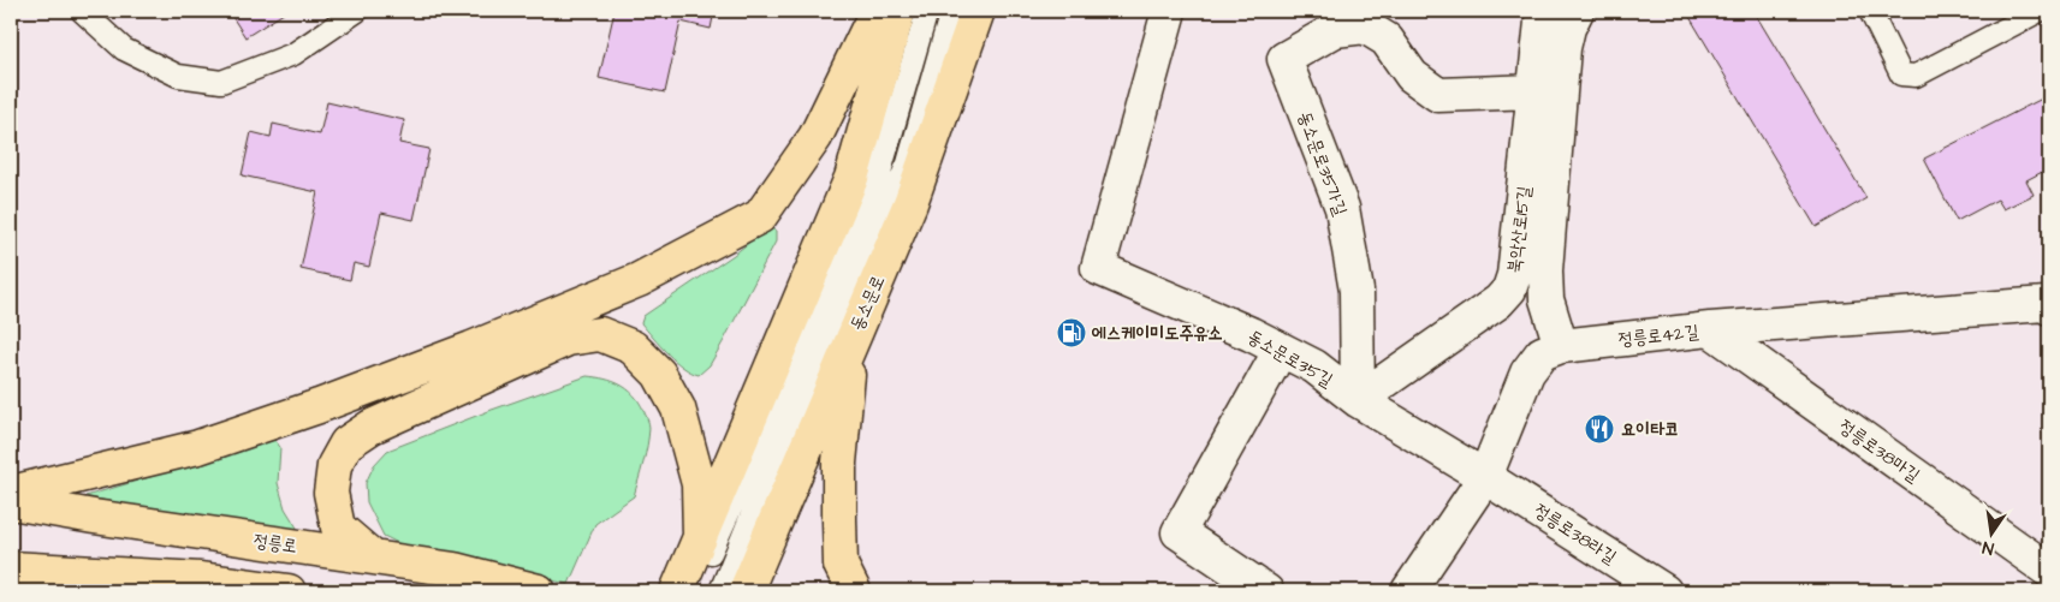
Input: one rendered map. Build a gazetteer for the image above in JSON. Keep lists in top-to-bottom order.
{
  "streets": {
    "main road": ["동소문로", "정릉로"],
    "street": [
      "동소문로35가길",
      "북악산로15길",
      "정릉로42길",
      "동소문로35길",
      "정릉로38마길",
      "정릉로38라길"
    ]
  },
  "crossings": [
    ["동소문로35가길", "북악산로15길"],
    ["동소문로35가길", "동소문로35길"],
    ["북악산로15길", "동소문로35길"],
    ["정릉로42길", "동소문로35길"],
    ["정릉로42길", "정릉로38마길"],
    ["정릉로42길", "정릉로38라길"],
    ["동소문로35길", "정릉로38라길"]
  ],
  "places": {
    "fuel station": ["에스케이미도주유소"],
    "restaurant": ["요이타코"]
  },
  "north": "bottom"
}
